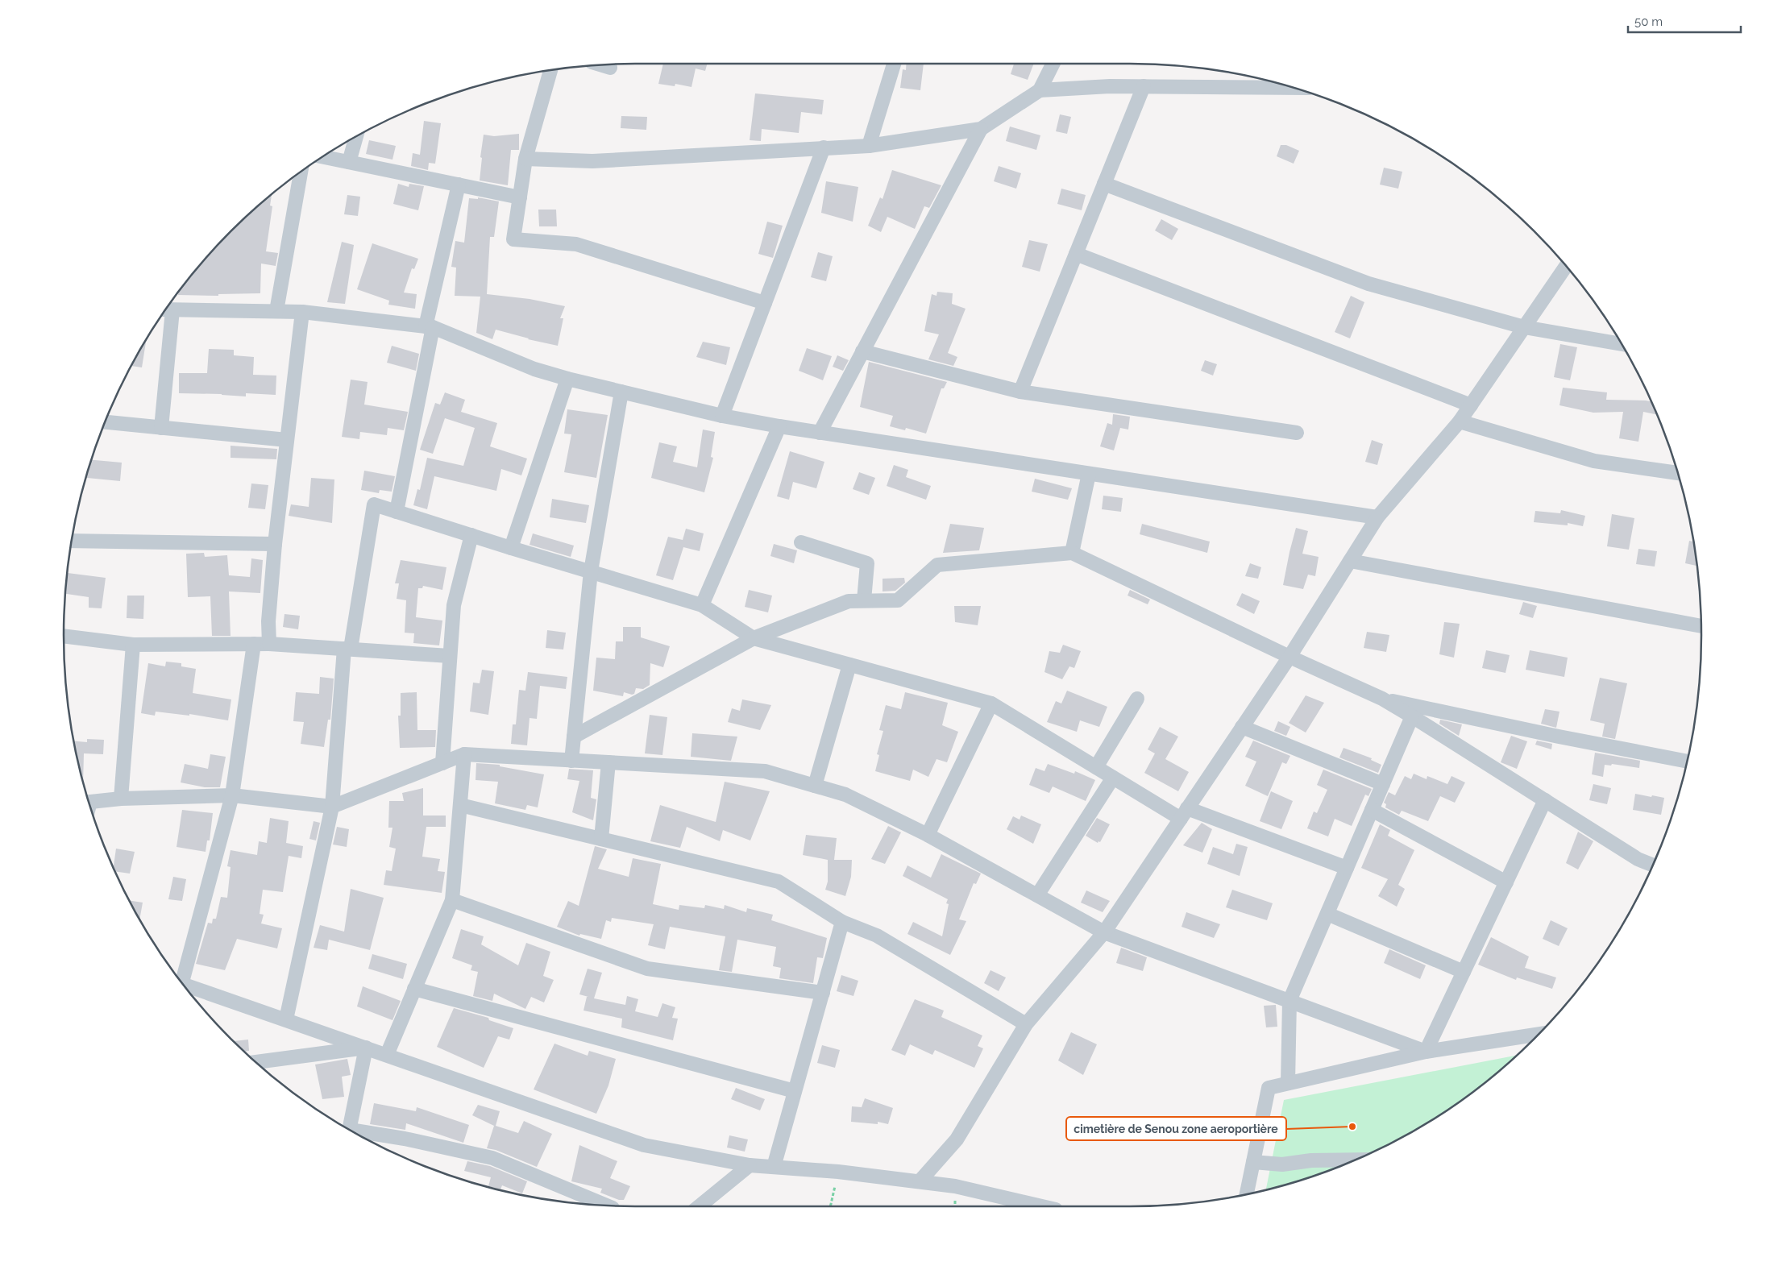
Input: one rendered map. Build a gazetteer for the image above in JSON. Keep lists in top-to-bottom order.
{
  "places": ["cimetière de Senou zone aeroportière"],
  "scale_bar": "50 m"
}
